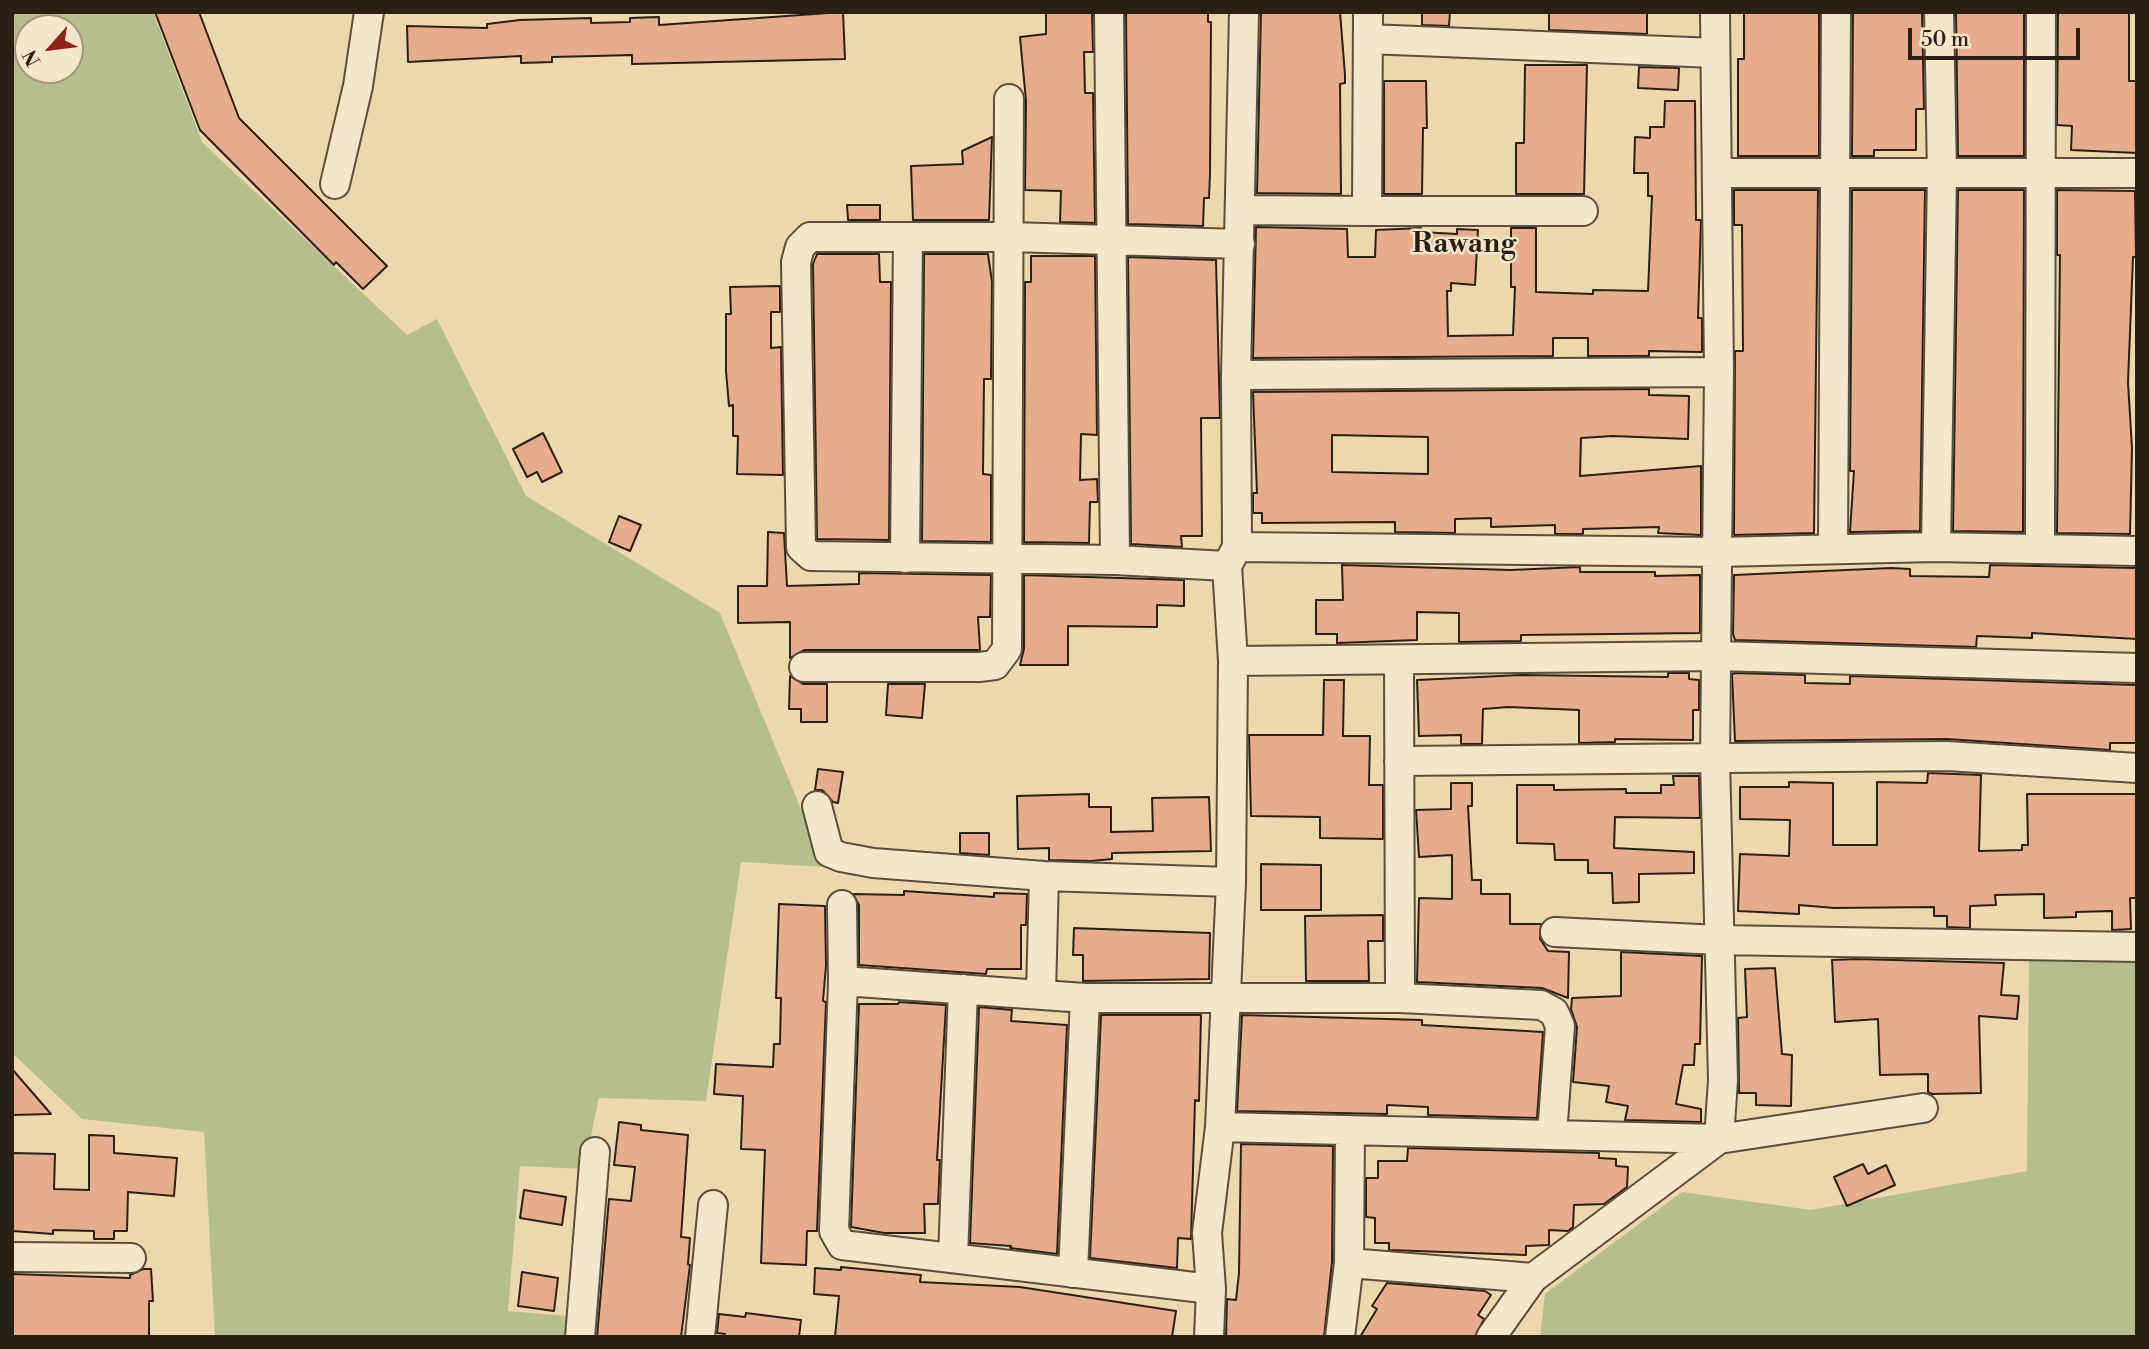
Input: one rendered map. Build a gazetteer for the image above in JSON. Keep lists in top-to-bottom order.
{
  "districts": ["Rawang"],
  "scale_bar": "50 m",
  "north": "bottom left"
}
